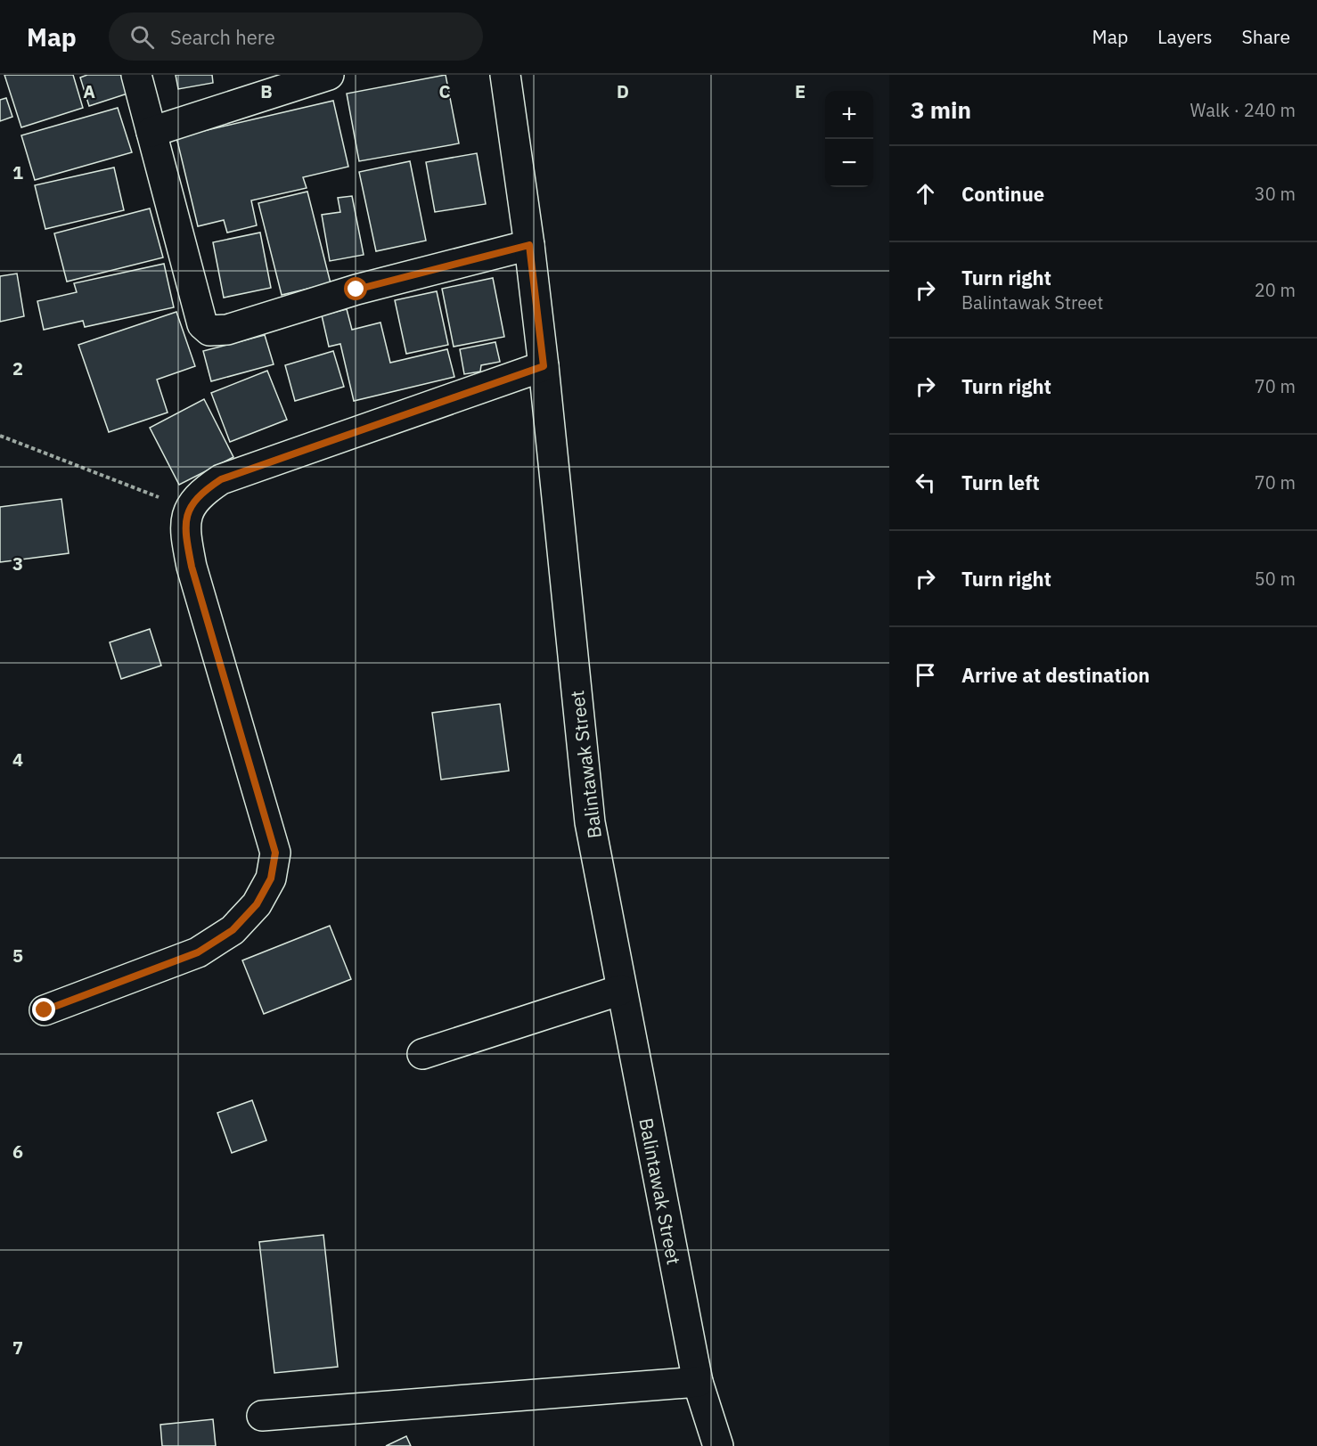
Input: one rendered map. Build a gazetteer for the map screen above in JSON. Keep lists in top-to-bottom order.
{
  "streets": {
    "street": ["Balintawak Street"]
  },
  "page": {
    "header": "Map",
    "search": "Search here",
    "nav": ["Map", "Layers", "Share"],
    "heading": ["3 min", "Walk · 240 m"],
    "map_buttons": ["+", "−"],
    "list": [
      ["Continue", "30 m"],
      ["Turn right", "Balintawak Street", "20 m"],
      ["Turn right", "70 m"],
      ["Turn left", "70 m"],
      ["Turn right", "50 m"],
      "Arrive at destination"
    ]
  },
  "grid": {
    "columns": [
      "A",
      "B",
      "C",
      "D",
      "E"
    ],
    "rows": [
      "1",
      "2",
      "3",
      "4",
      "5",
      "6",
      "7"
    ]
  }
}
